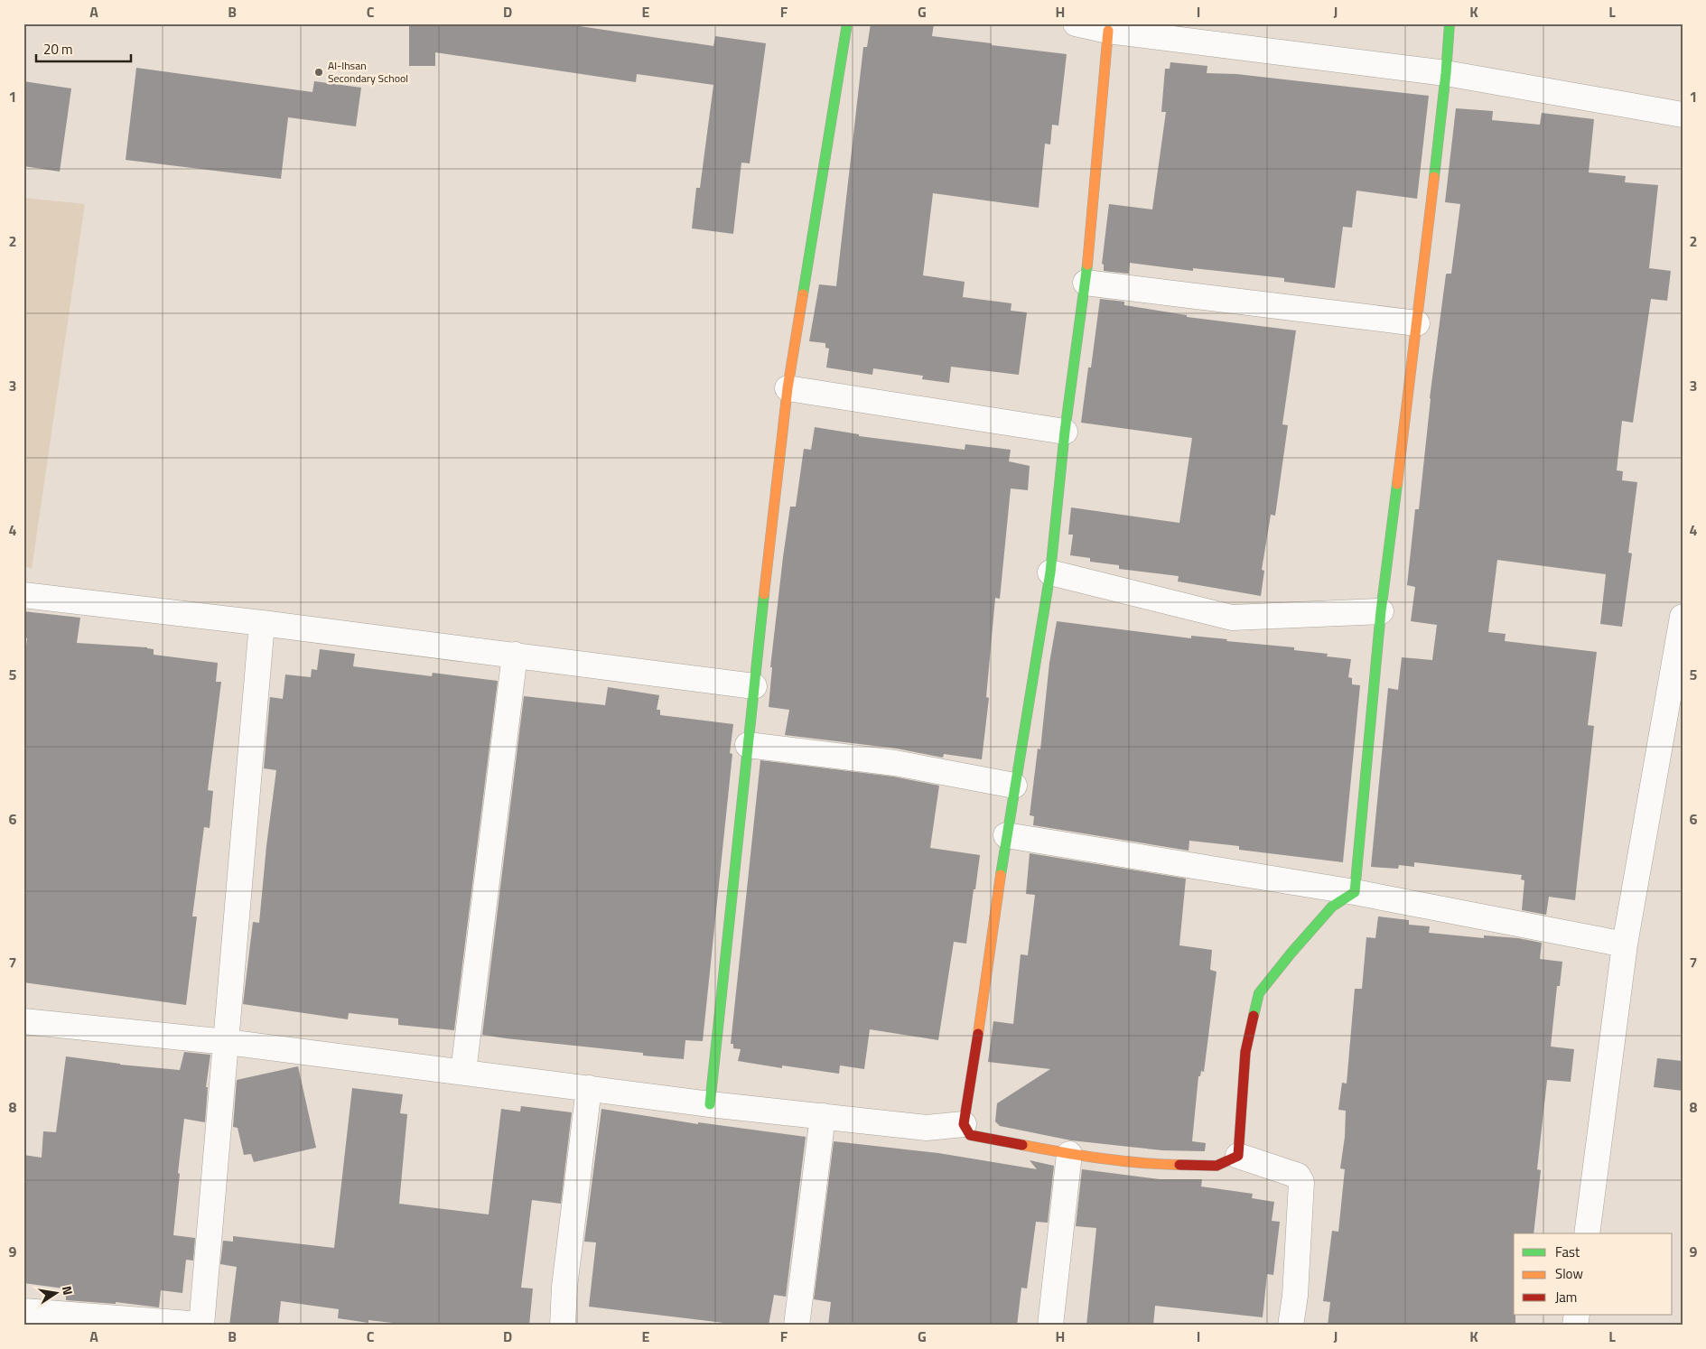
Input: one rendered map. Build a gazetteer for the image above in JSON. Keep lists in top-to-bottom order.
{
  "places": ["Al-Ihsan Secondary School"],
  "legend": ["Fast", "Slow", "Jam"],
  "scale_bar": "20 m",
  "north": "right",
  "grid": {
    "columns": [
      "A",
      "B",
      "C",
      "D",
      "E",
      "F",
      "G",
      "H",
      "I",
      "J",
      "K",
      "L"
    ],
    "rows": [
      "1",
      "2",
      "3",
      "4",
      "5",
      "6",
      "7",
      "8",
      "9"
    ]
  }
}
